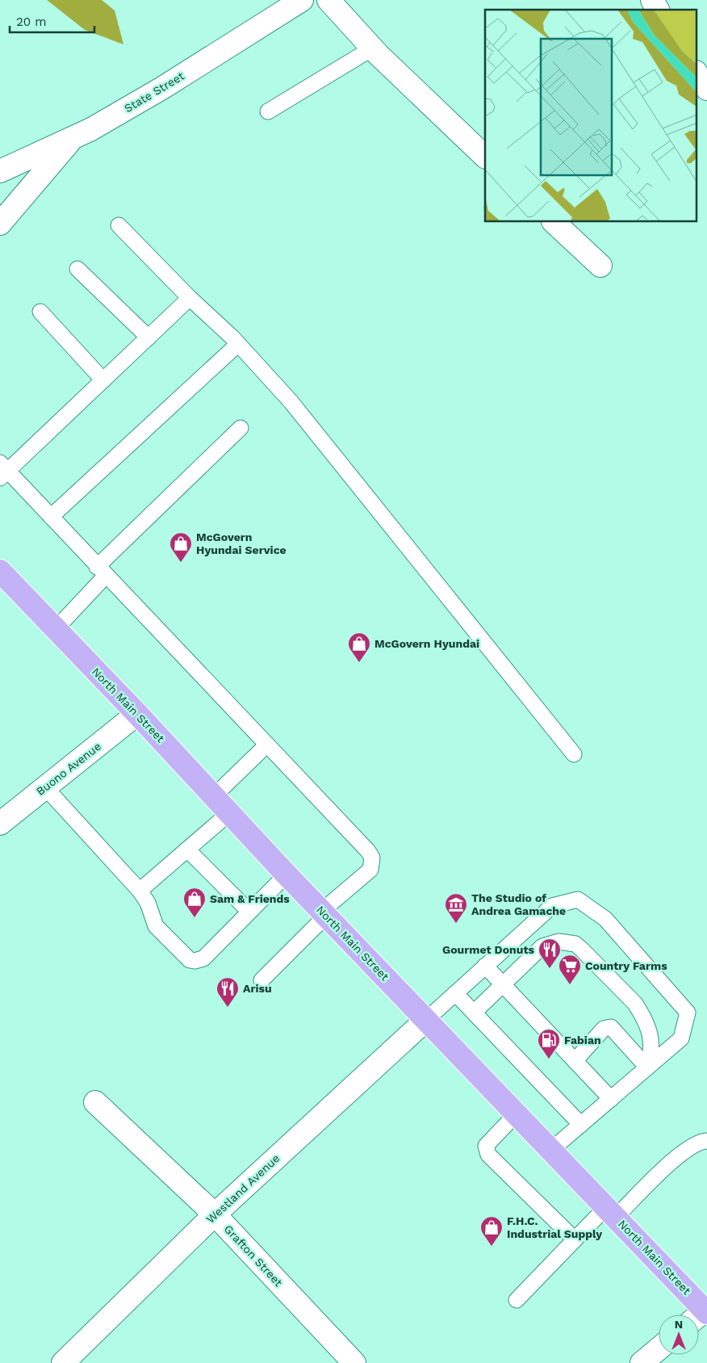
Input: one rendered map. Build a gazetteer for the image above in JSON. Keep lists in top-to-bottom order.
{
  "streets": {
    "highway": ["North Main Street"],
    "street": [
      "State Street",
      "Buono Avenue",
      "Westland Avenue",
      "Grafton Street"
    ]
  },
  "crossings": [
    ["North Main Street", "Buono Avenue"],
    ["North Main Street", "Westland Avenue"],
    ["Westland Avenue", "Grafton Street"]
  ],
  "places": {
    "shop": [
      "McGovern Hyundai Service",
      "McGovern Hyundai",
      "Sam & Friends",
      "F.H.C. Industrial Supply"
    ],
    "museum": ["The Studio of Andrea Gamache"],
    "restaurant": ["Gourmet Donuts", "Arisu"],
    "supermarket": ["Country Farms"],
    "fuel station": ["Fabian"]
  },
  "scale_bar": "20 m",
  "north": "top"
}
